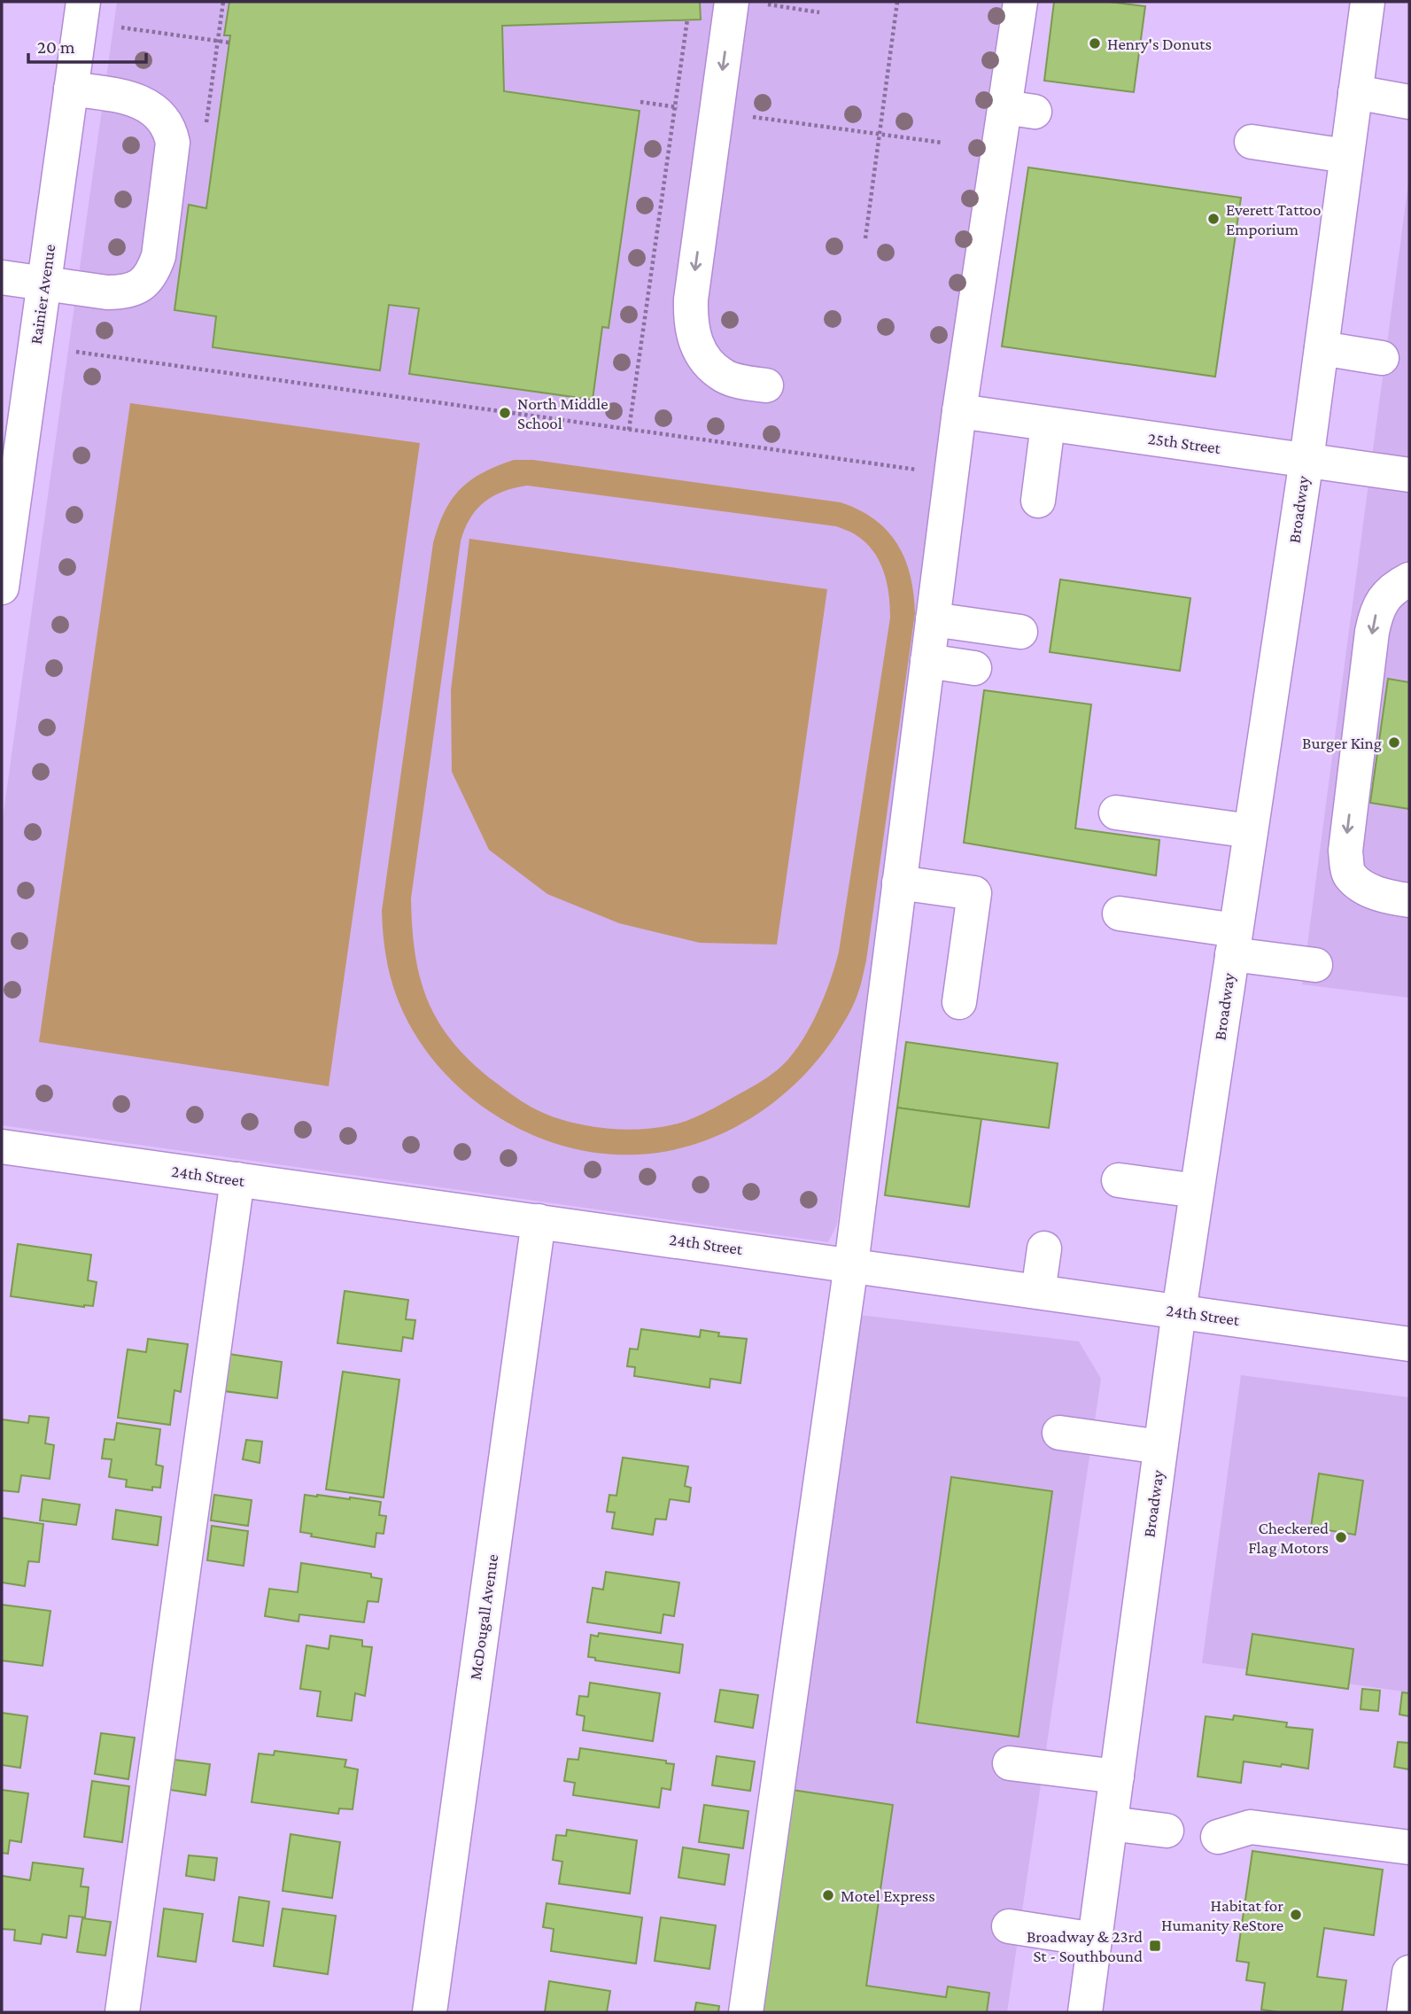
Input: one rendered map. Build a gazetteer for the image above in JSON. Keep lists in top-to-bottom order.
{
  "streets": {
    "street": [
      "Rainier Avenue",
      "25th Street",
      "Broadway",
      "24th Street",
      "McDougall Avenue"
    ]
  },
  "crossings": [
    ["25th Street", "Broadway"],
    ["Broadway", "24th Street"],
    ["24th Street", "McDougall Avenue"]
  ],
  "places": {
    "other": [
      "Henry's Donuts",
      "Everett Tattoo Emporium",
      "North Middle School",
      "Burger King",
      "Checkered Flag Motors",
      "Motel Express",
      "Habitat for Humanity ReStore"
    ],
    "transit": ["Broadway & 23rd St - Southbound"]
  },
  "scale_bar": "20 m"
}
